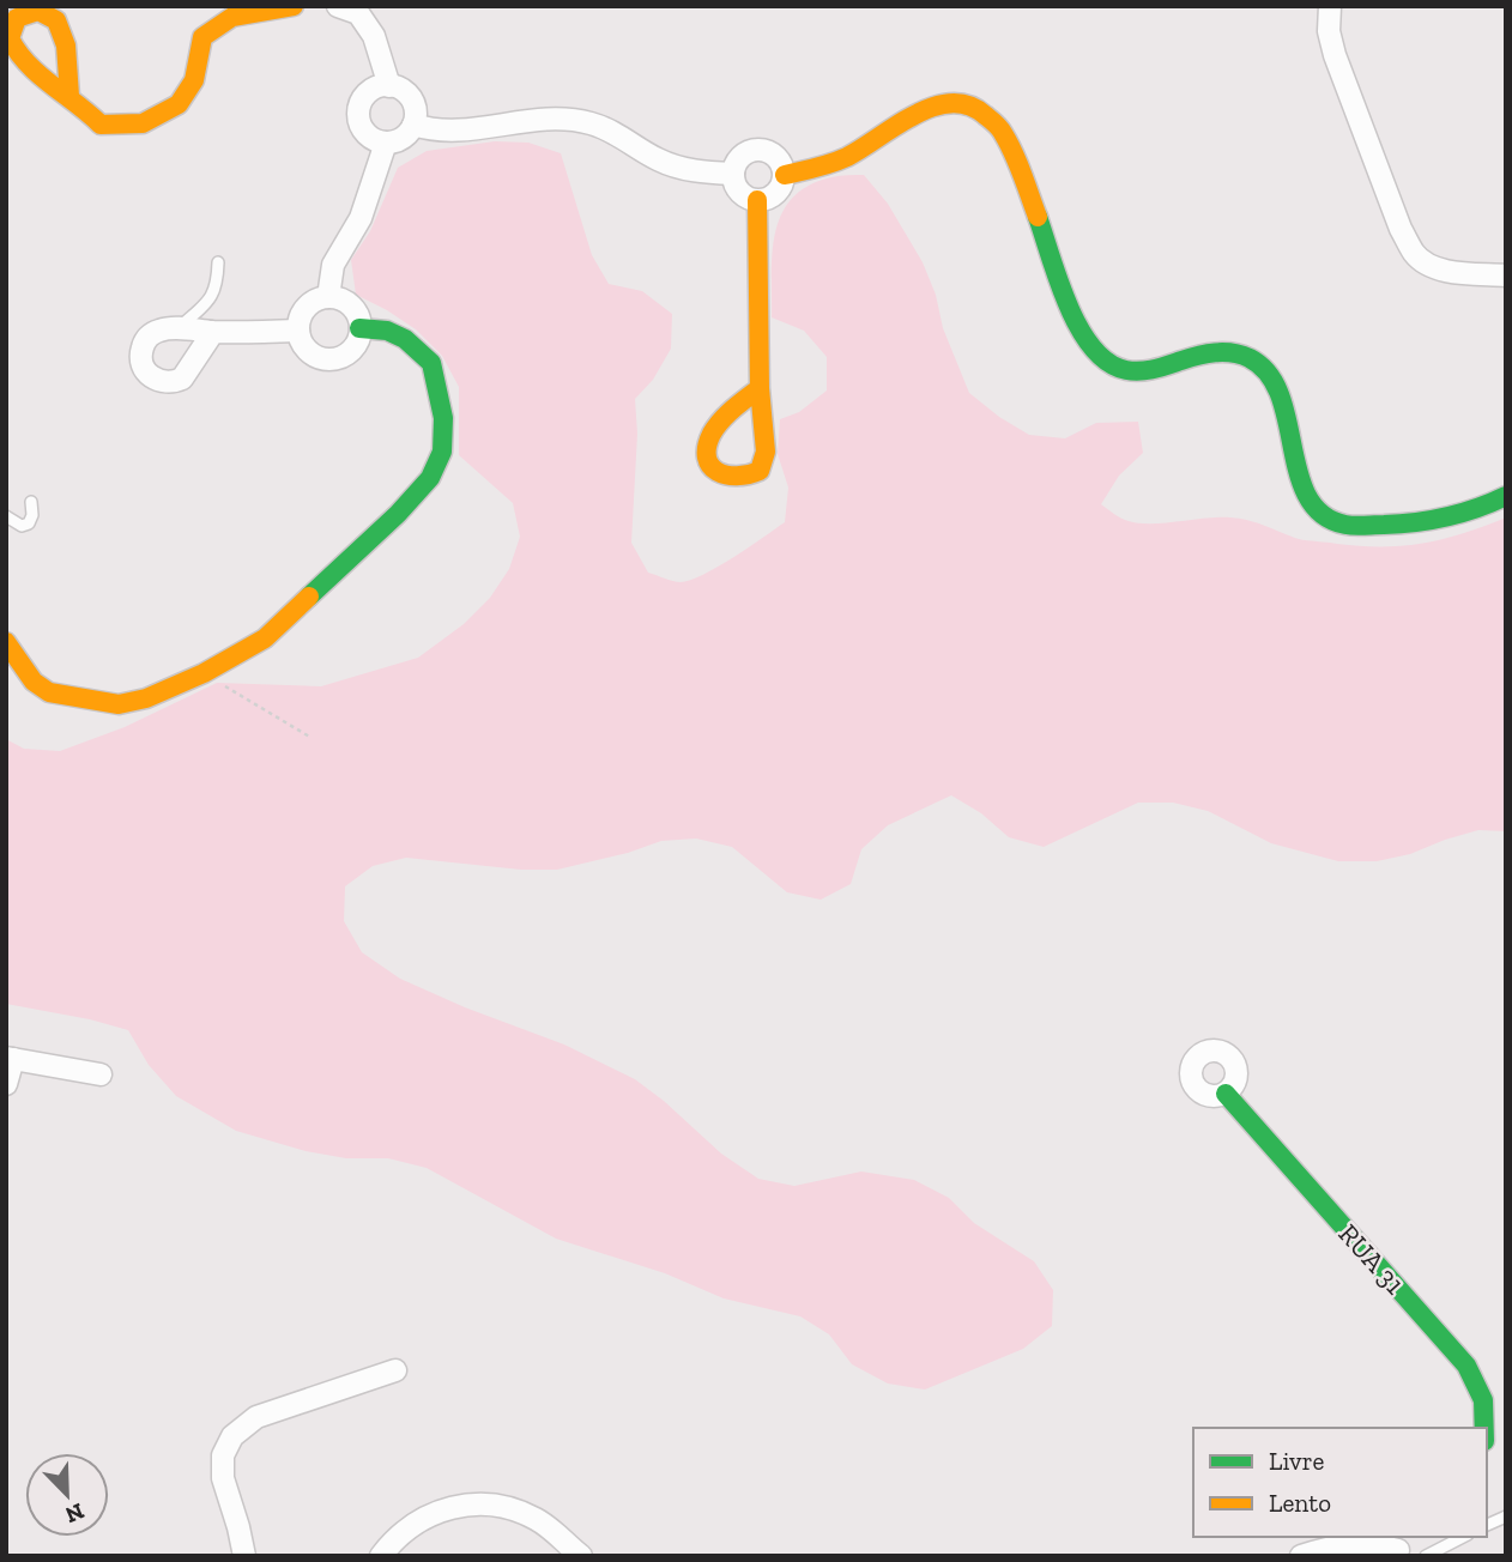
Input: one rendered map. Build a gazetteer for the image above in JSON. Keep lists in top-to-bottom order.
{
  "streets": {
    "street": ["RUA 31"]
  },
  "legend": ["Livre", "Lento"],
  "north": "bottom right"
}
